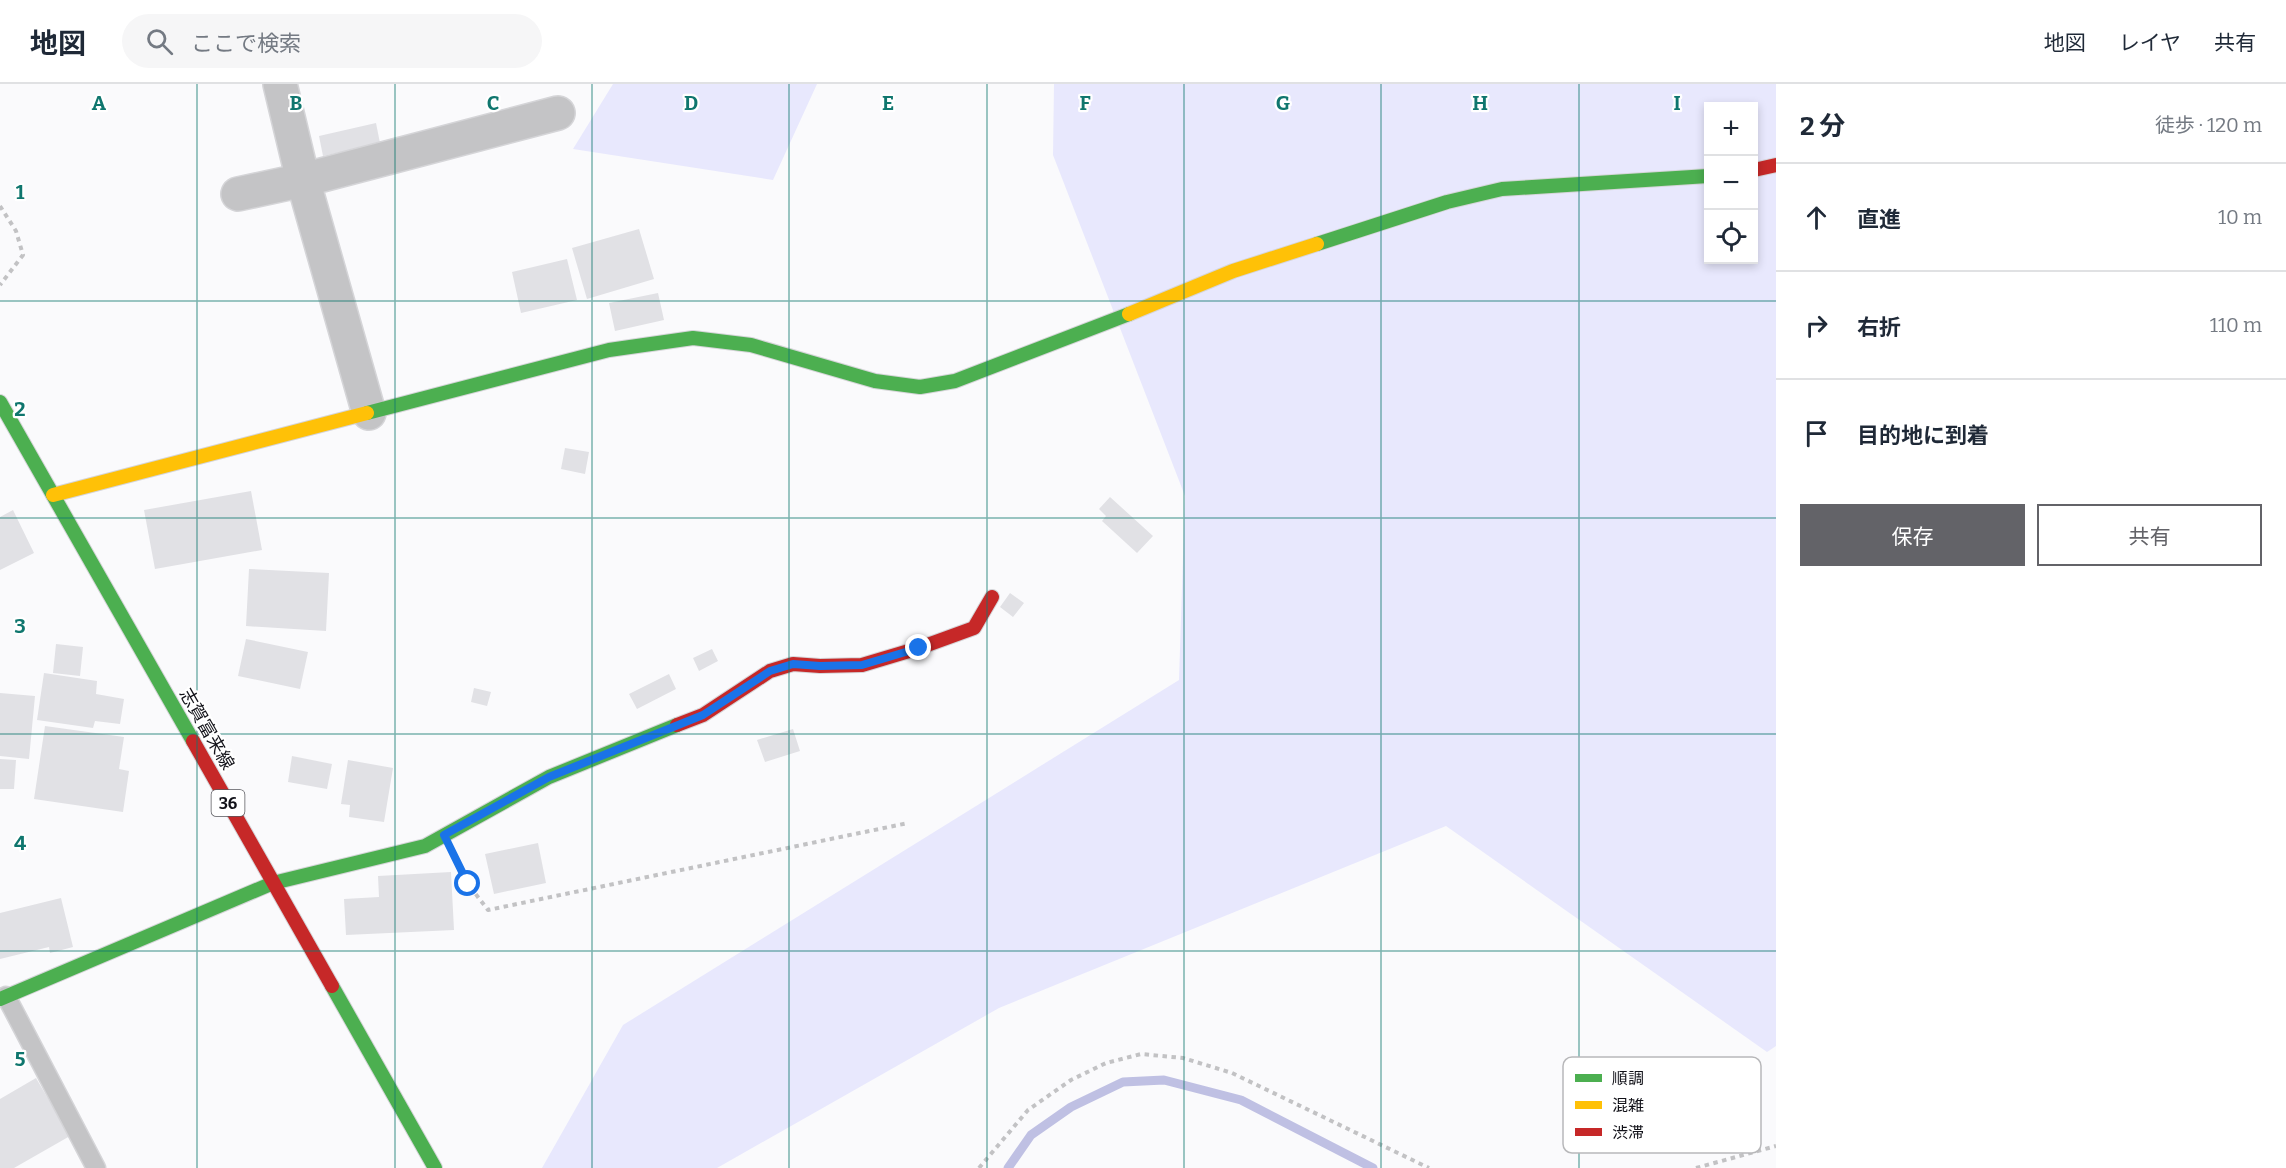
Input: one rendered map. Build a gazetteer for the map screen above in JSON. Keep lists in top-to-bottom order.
{
  "streets": {
    "street": ["志賀富来線", "36"]
  },
  "legend": ["順調", "混雑", "渋滞"],
  "page": {
    "header": "地図",
    "search": "ここで検索",
    "nav": ["地図", "レイヤ", "共有"],
    "heading": ["2 分", "徒歩 · 120 m"],
    "map_buttons": ["+", "−"],
    "list": [
      ["直進", "10 m"],
      ["右折", "110 m"],
      "目的地に到着"
    ],
    "buttons": ["保存", "共有"]
  },
  "grid": {
    "columns": [
      "A",
      "B",
      "C",
      "D",
      "E",
      "F",
      "G",
      "H",
      "I"
    ],
    "rows": [
      "1",
      "2",
      "3",
      "4",
      "5"
    ]
  }
}
